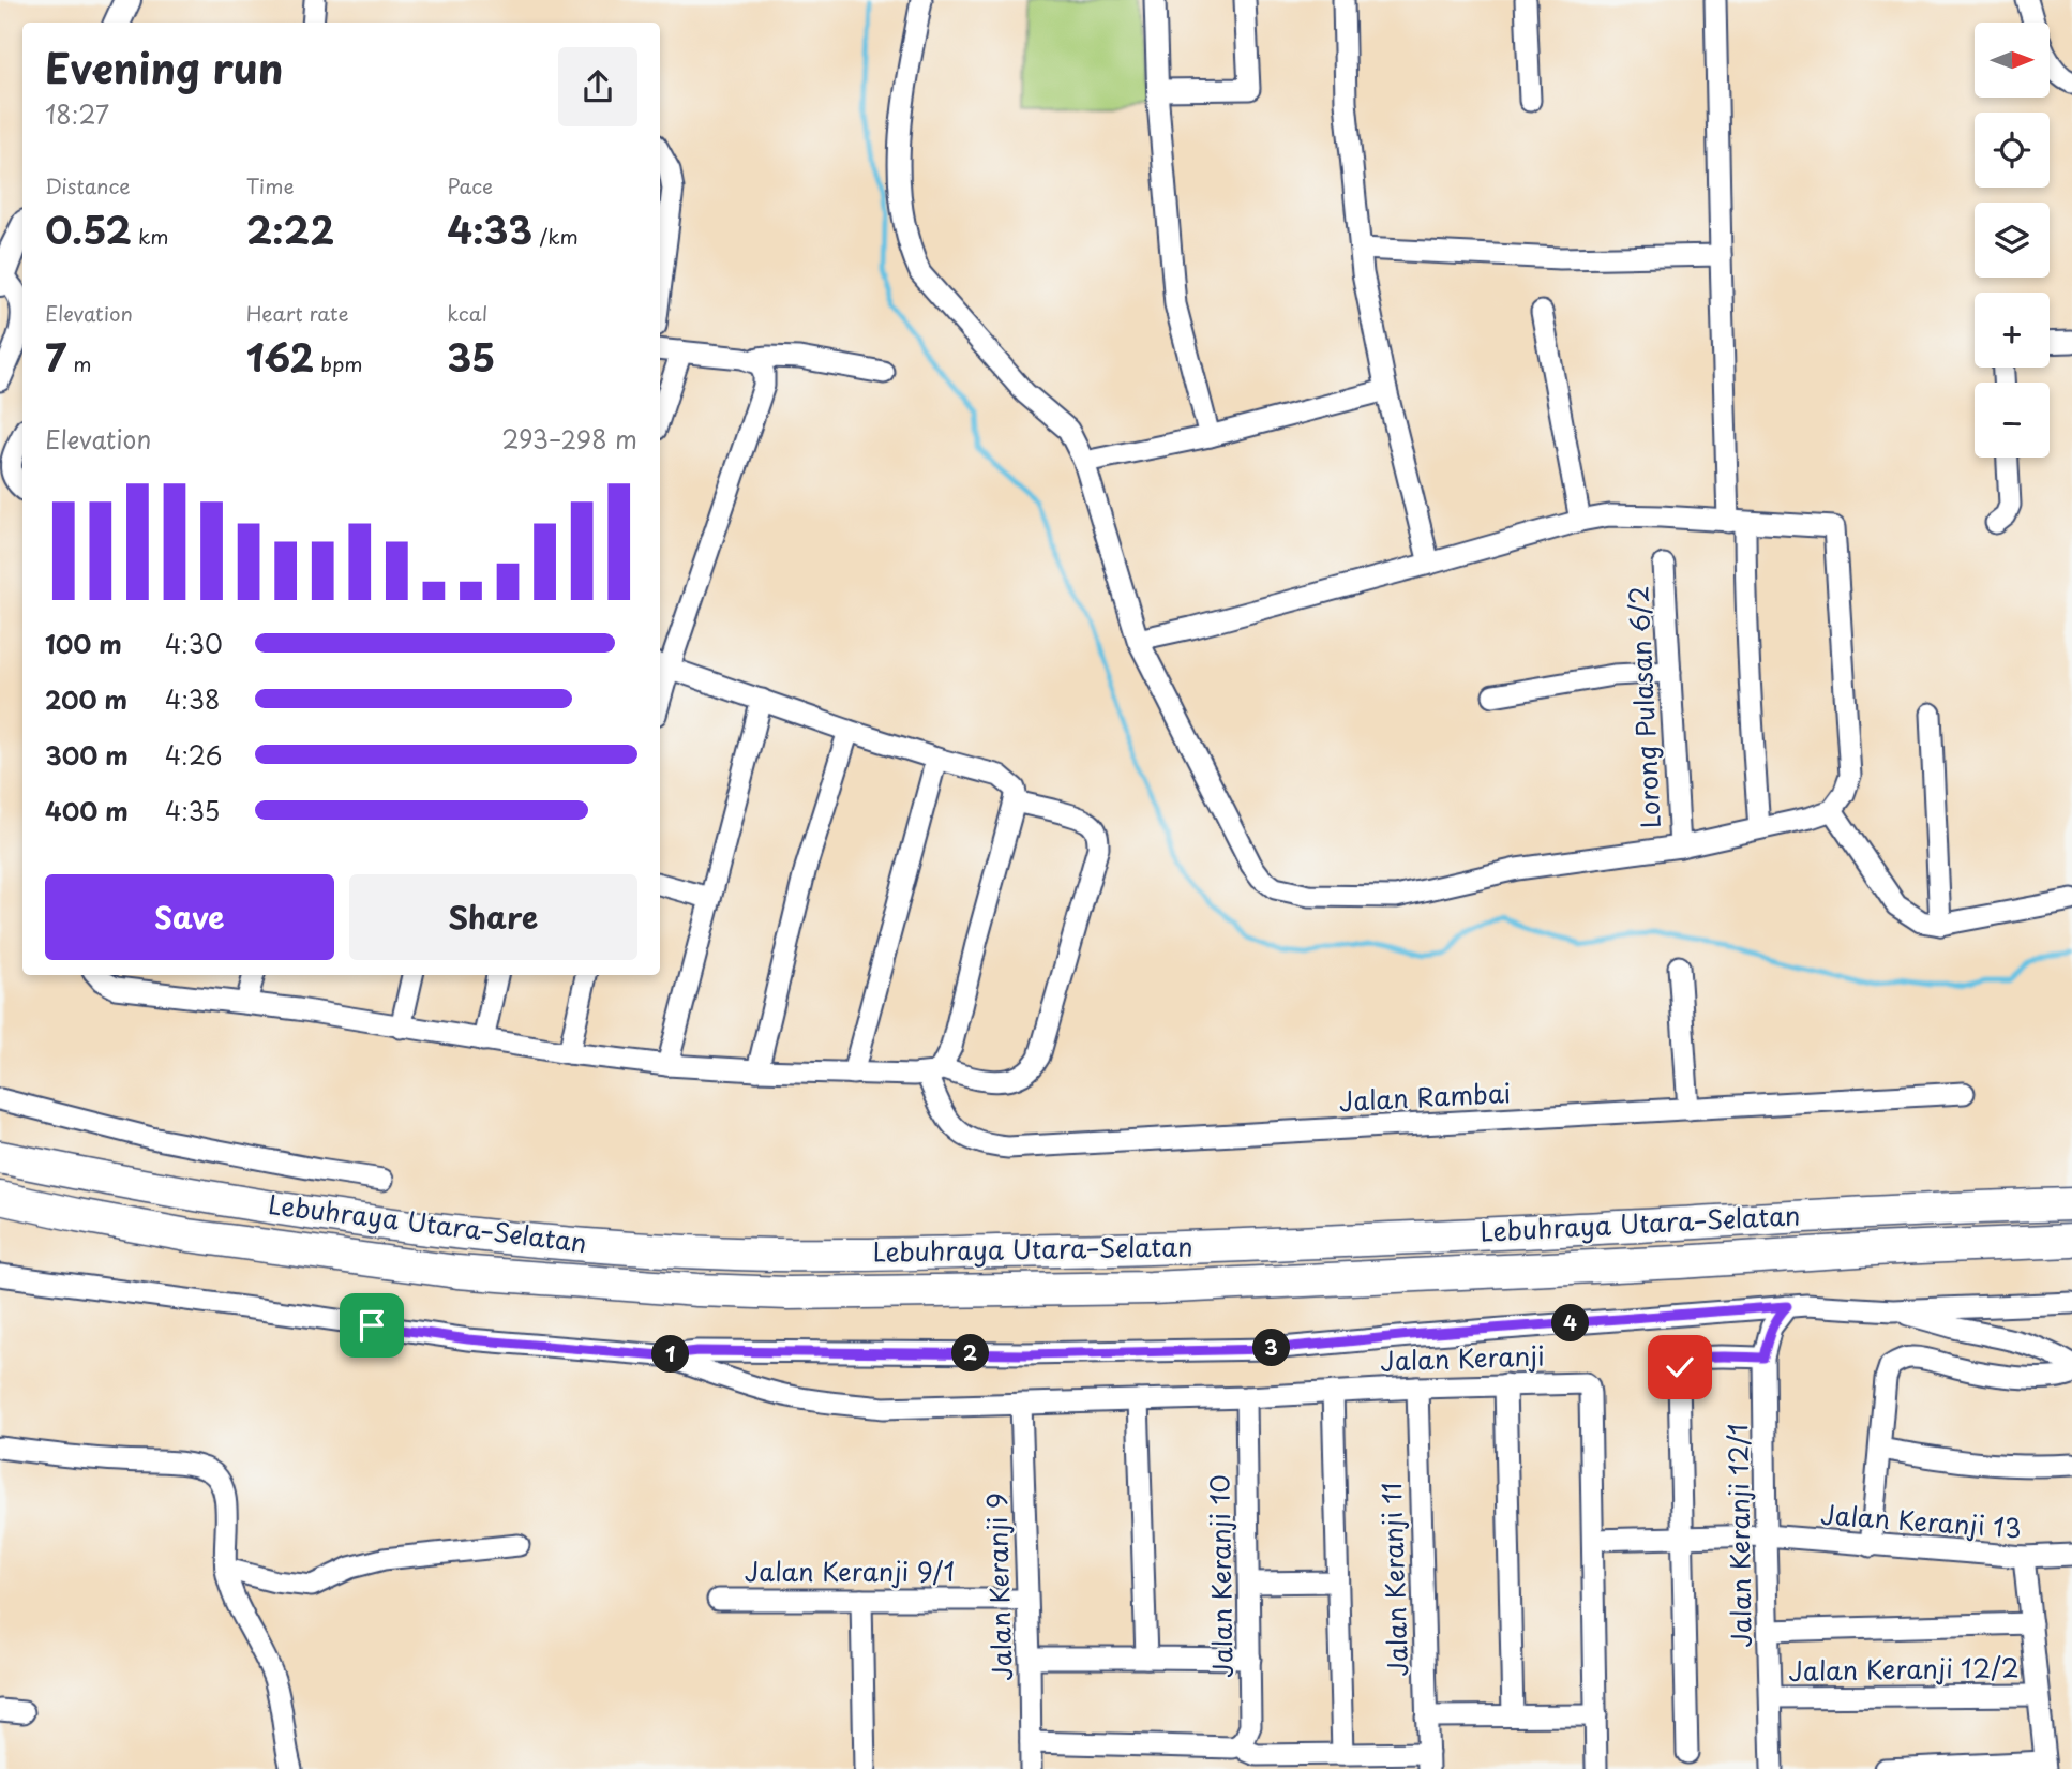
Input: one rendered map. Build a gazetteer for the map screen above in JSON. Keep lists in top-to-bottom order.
{
  "streets": {
    "highway": ["Lebuhraya Utara–Selatan"],
    "street": [
      "Lorong Pulasan 6/2",
      "Jalan Rambai",
      "Jalan Keranji",
      "Jalan Keranji 13",
      "Jalan Keranji 12/1",
      "Jalan Keranji 9/1",
      "Jalan Keranji 10",
      "Jalan Keranji 11",
      "Jalan Keranji 9",
      "Jalan Keranji 12/2"
    ]
  },
  "crossings": [
    ["Jalan Keranji", "Jalan Keranji 13"],
    ["Jalan Keranji", "Jalan Keranji 10"],
    ["Jalan Keranji", "Jalan Keranji 11"],
    ["Jalan Keranji", "Jalan Keranji 9"],
    ["Jalan Keranji 13", "Jalan Keranji 12/1"],
    ["Jalan Keranji 12/1", "Jalan Keranji 12/2"],
    ["Jalan Keranji 9/1", "Jalan Keranji 9"]
  ],
  "north": "right",
  "page": {
    "map_buttons": ["+", "−"],
    "heading": ["Evening run", "18:27"],
    "stats": [
      ["Distance", "0.52 km"],
      ["Time", "2:22"],
      ["Pace", "4:33 /km"],
      ["Elevation", "7 m"],
      ["Heart rate", "162 bpm"],
      ["kcal", "35"]
    ],
    "chart": ["Elevation", "293–298 m"],
    "list": [
      {
        "name": "100 m",
        "note": "4:30"
      },
      {
        "name": "200 m",
        "note": "4:38"
      },
      {
        "name": "300 m",
        "note": "4:26"
      },
      {
        "name": "400 m",
        "note": "4:35"
      }
    ],
    "buttons": ["Save", "Share"],
    "pins": [
      "4",
      "3",
      "2",
      "1"
    ]
  }
}
